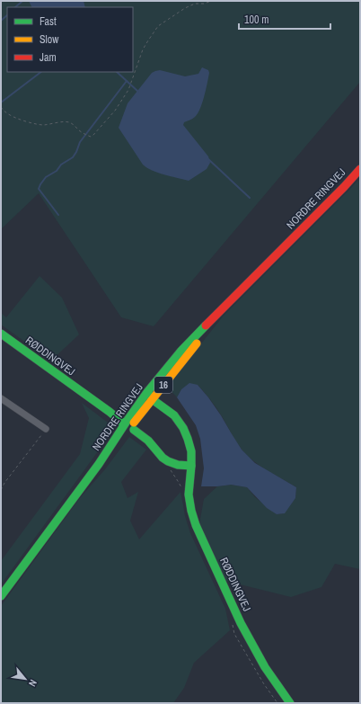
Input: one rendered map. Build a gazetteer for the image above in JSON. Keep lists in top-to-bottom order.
{
  "streets": {
    "street": ["NORDRE RINGVEJ", "RØDDINGVEJ", "16"]
  },
  "crossings": [
    ["NORDRE RINGVEJ", "RØDDINGVEJ"]
  ],
  "legend": ["Fast", "Slow", "Jam"],
  "scale_bar": "100 m",
  "north": "bottom right"
}
